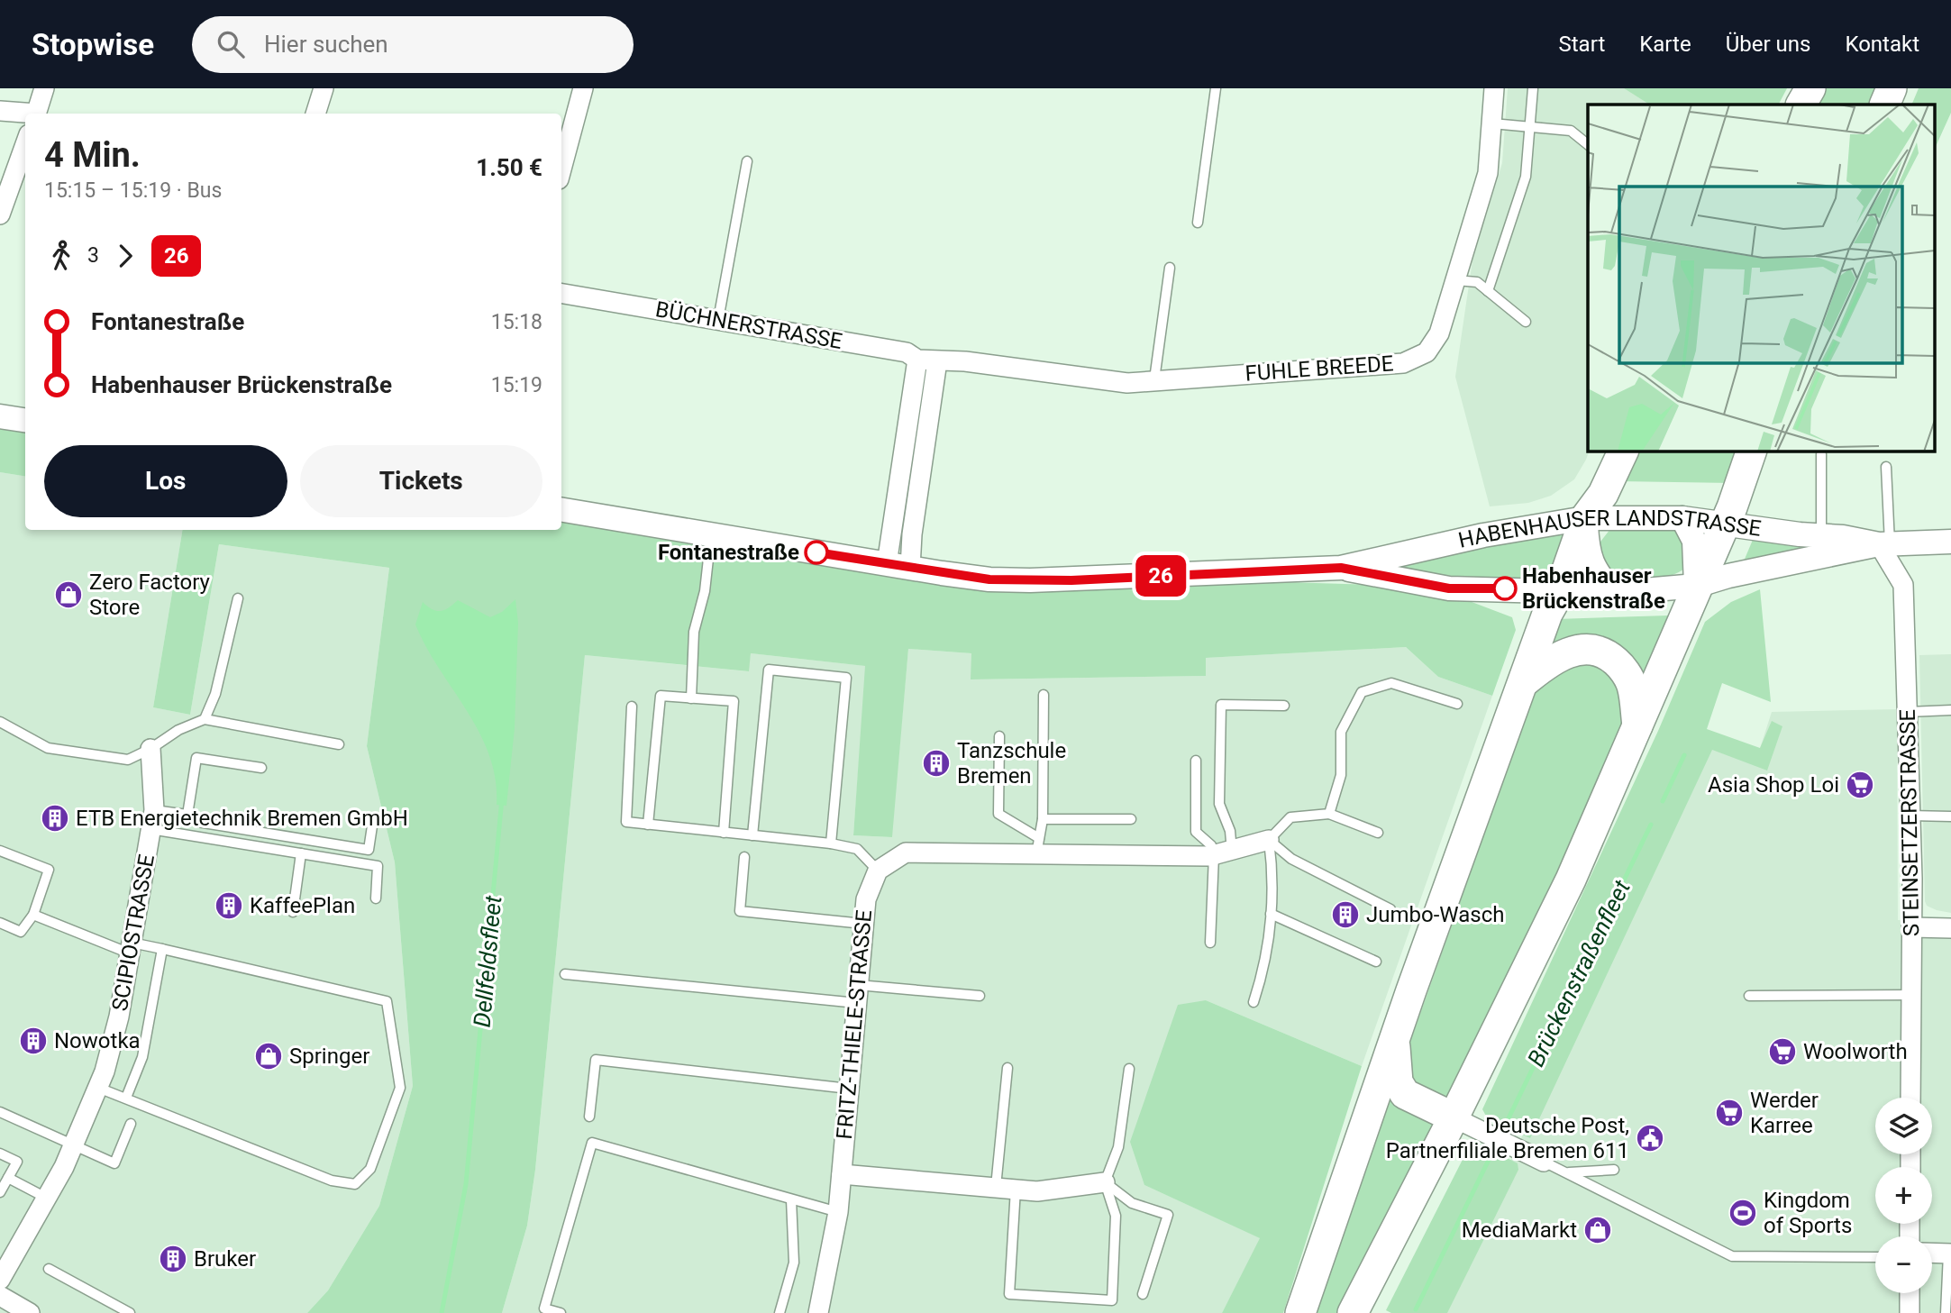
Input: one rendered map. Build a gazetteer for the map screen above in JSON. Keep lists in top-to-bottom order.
{
  "streets": {
    "street": [
      "BÜCHNERSTRASSE",
      "FUHLE BREEDE",
      "HABENHAUSER LANDSTRASSE",
      "STEINSETZERSTRASSE",
      "SCIPIOSTRASSE",
      "FRITZ-THIELE-STRASSE"
    ]
  },
  "crossings": [
    ["BÜCHNERSTRASSE", "FUHLE BREEDE"],
    ["HABENHAUSER LANDSTRASSE", "STEINSETZERSTRASSE"]
  ],
  "water": ["Dellfeldsfleet", "Brückenstraßenfleet"],
  "places": {
    "other": ["Fontanestraße", "Habenhauser Brückenstraße"],
    "shop": ["Zero Factory Store", "Springer", "MediaMarkt"],
    "building": [
      "Tanzschule Bremen",
      "ETB Energietechnik Bremen GmbH",
      "KaffeePlan",
      "Jumbo-Wasch",
      "Nowotka",
      "Bruker"
    ],
    "supermarket": ["Asia Shop Loi", "Woolworth", "Werder Karree"],
    "public building": ["Deutsche Post, Partnerfiliale Bremen 611"],
    "sports": ["Kingdom of Sports"]
  },
  "lines": ["bus line 26"],
  "page": {
    "header": "Stopwise",
    "search": "Hier suchen",
    "nav": [
      "Start",
      "Karte",
      "Über uns",
      "Kontakt"
    ],
    "on_map": "26",
    "heading": ["4 Min.", "15:15 – 15:19 · Bus", "1.50 €"],
    "legs": ["3", "26"],
    "list": [
      {
        "name": "Fontanestraße",
        "value": "15:18"
      },
      {
        "name": "Habenhauser Brückenstraße",
        "value": "15:19"
      }
    ],
    "buttons": ["Los", "Tickets"],
    "map_buttons": ["+", "−"]
  }
}
